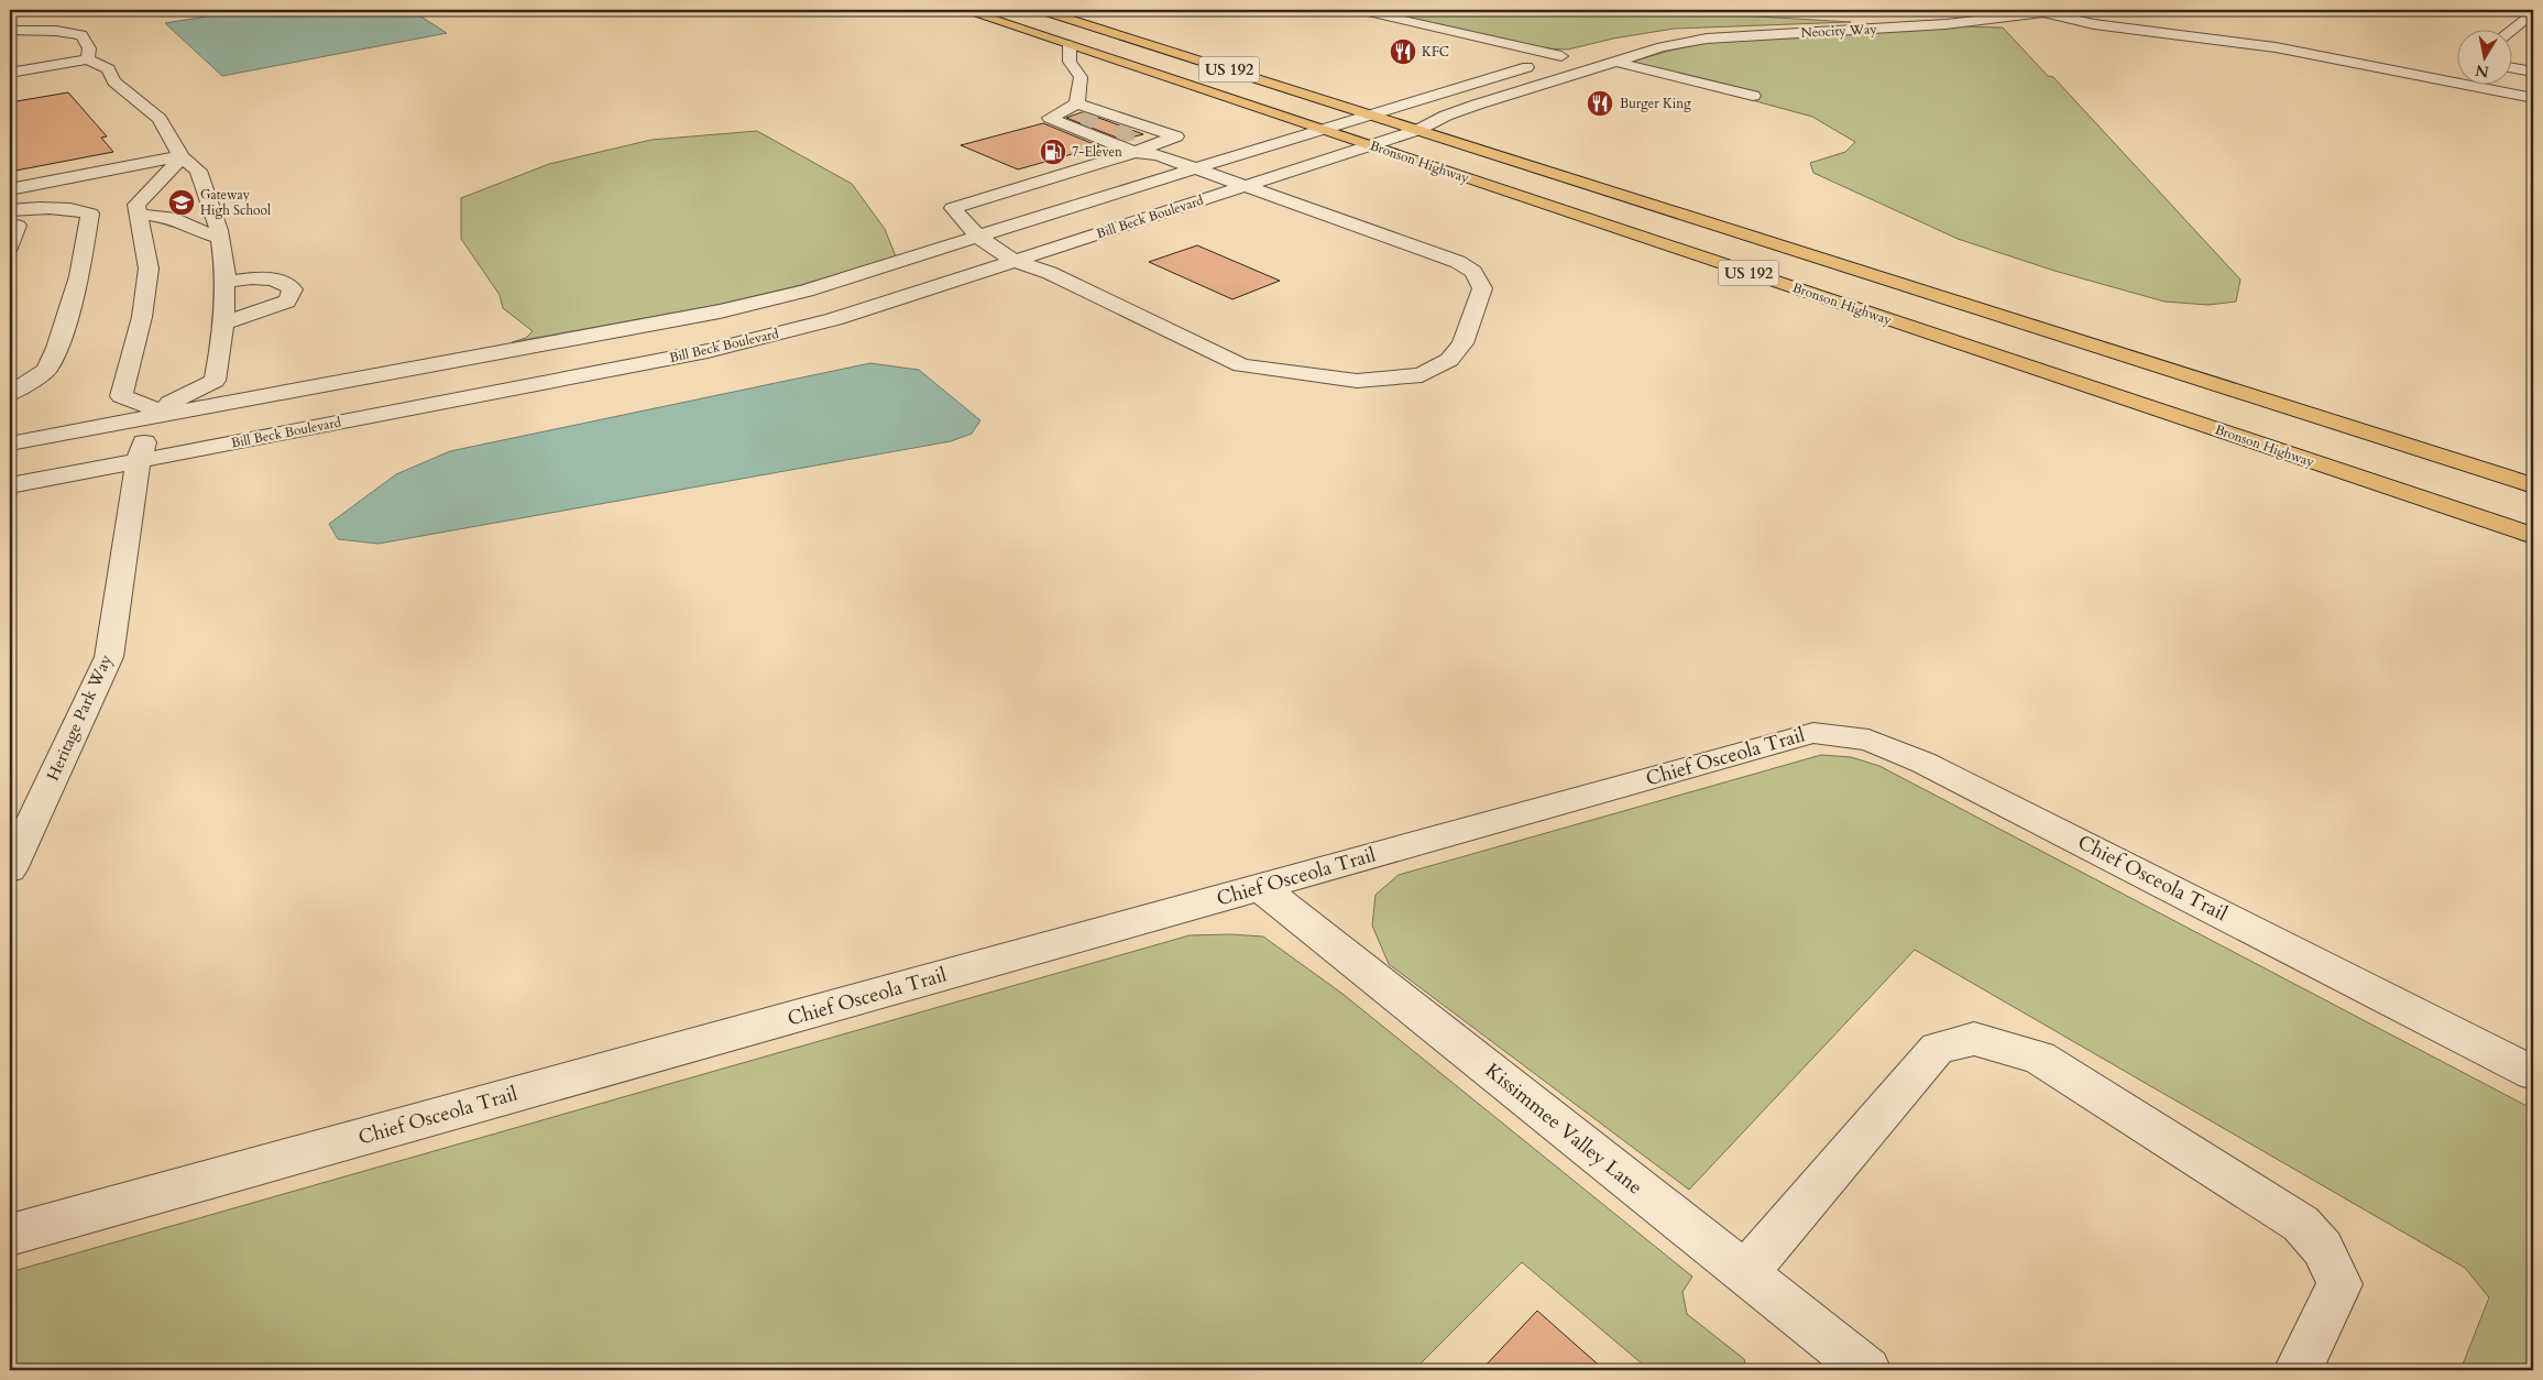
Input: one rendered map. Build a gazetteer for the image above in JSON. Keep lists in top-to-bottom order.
{
  "streets": {
    "highway": ["US 192", "Bronson Highway"],
    "street": [
      "Neocity Way",
      "Bill Beck Boulevard",
      "Heritage Park Way",
      "Chief Osceola Trail",
      "Kissimmee Valley Lane"
    ]
  },
  "crossings": [
    ["Neocity Way", "Bronson Highway"],
    ["Neocity Way", "Bill Beck Boulevard"],
    ["Bronson Highway", "Bill Beck Boulevard"],
    ["Bill Beck Boulevard", "Heritage Park Way"],
    ["Chief Osceola Trail", "Kissimmee Valley Lane"]
  ],
  "places": {
    "restaurant": ["KFC", "Burger King"],
    "fuel station": ["7-Eleven"],
    "school or university": ["Gateway High School"]
  },
  "north": "bottom"
}
